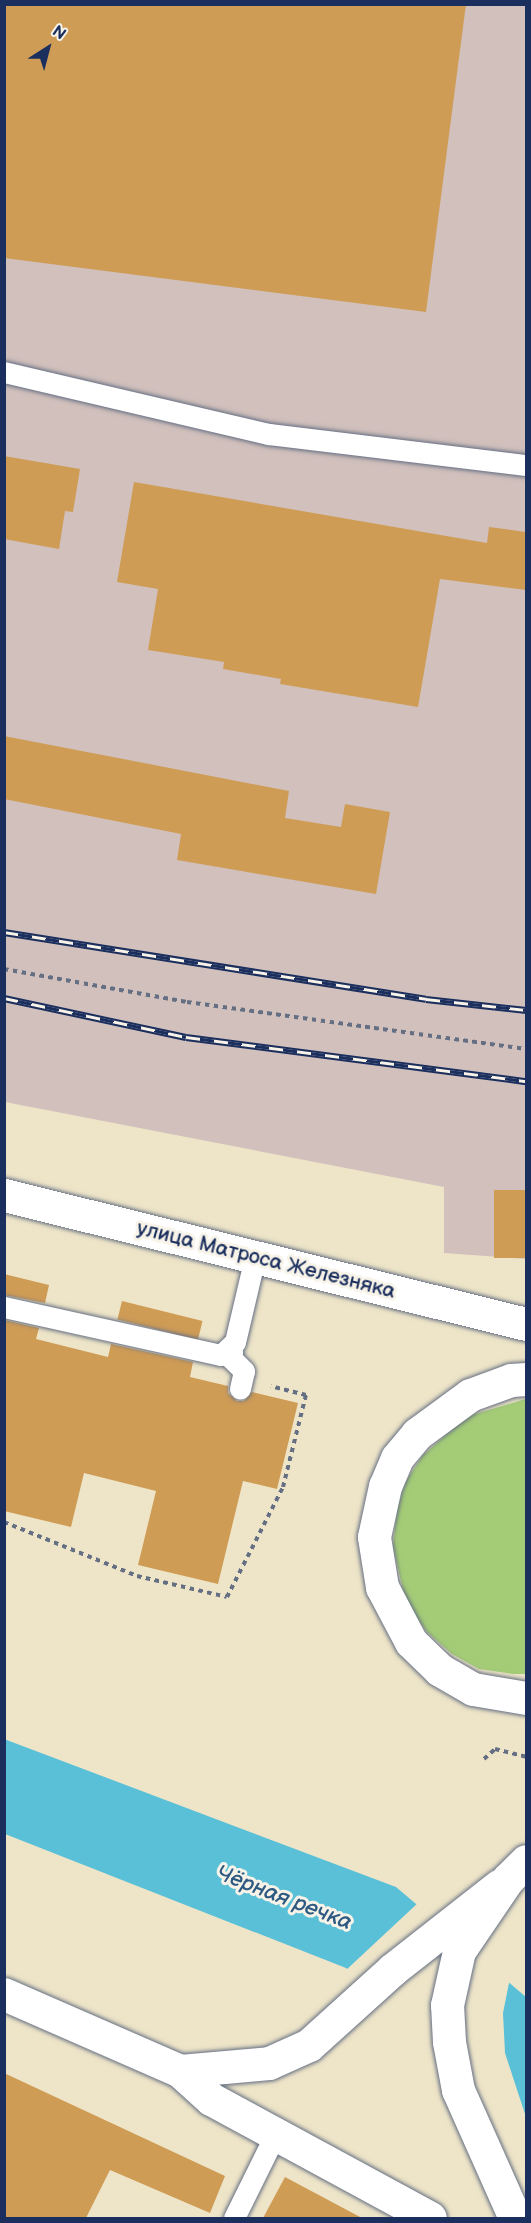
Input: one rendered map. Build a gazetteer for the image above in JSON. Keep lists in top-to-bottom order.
{
  "streets": {
    "street": ["улица Матроса Железняка"]
  },
  "water": ["Чёрная речка"],
  "north": "top right"
}
